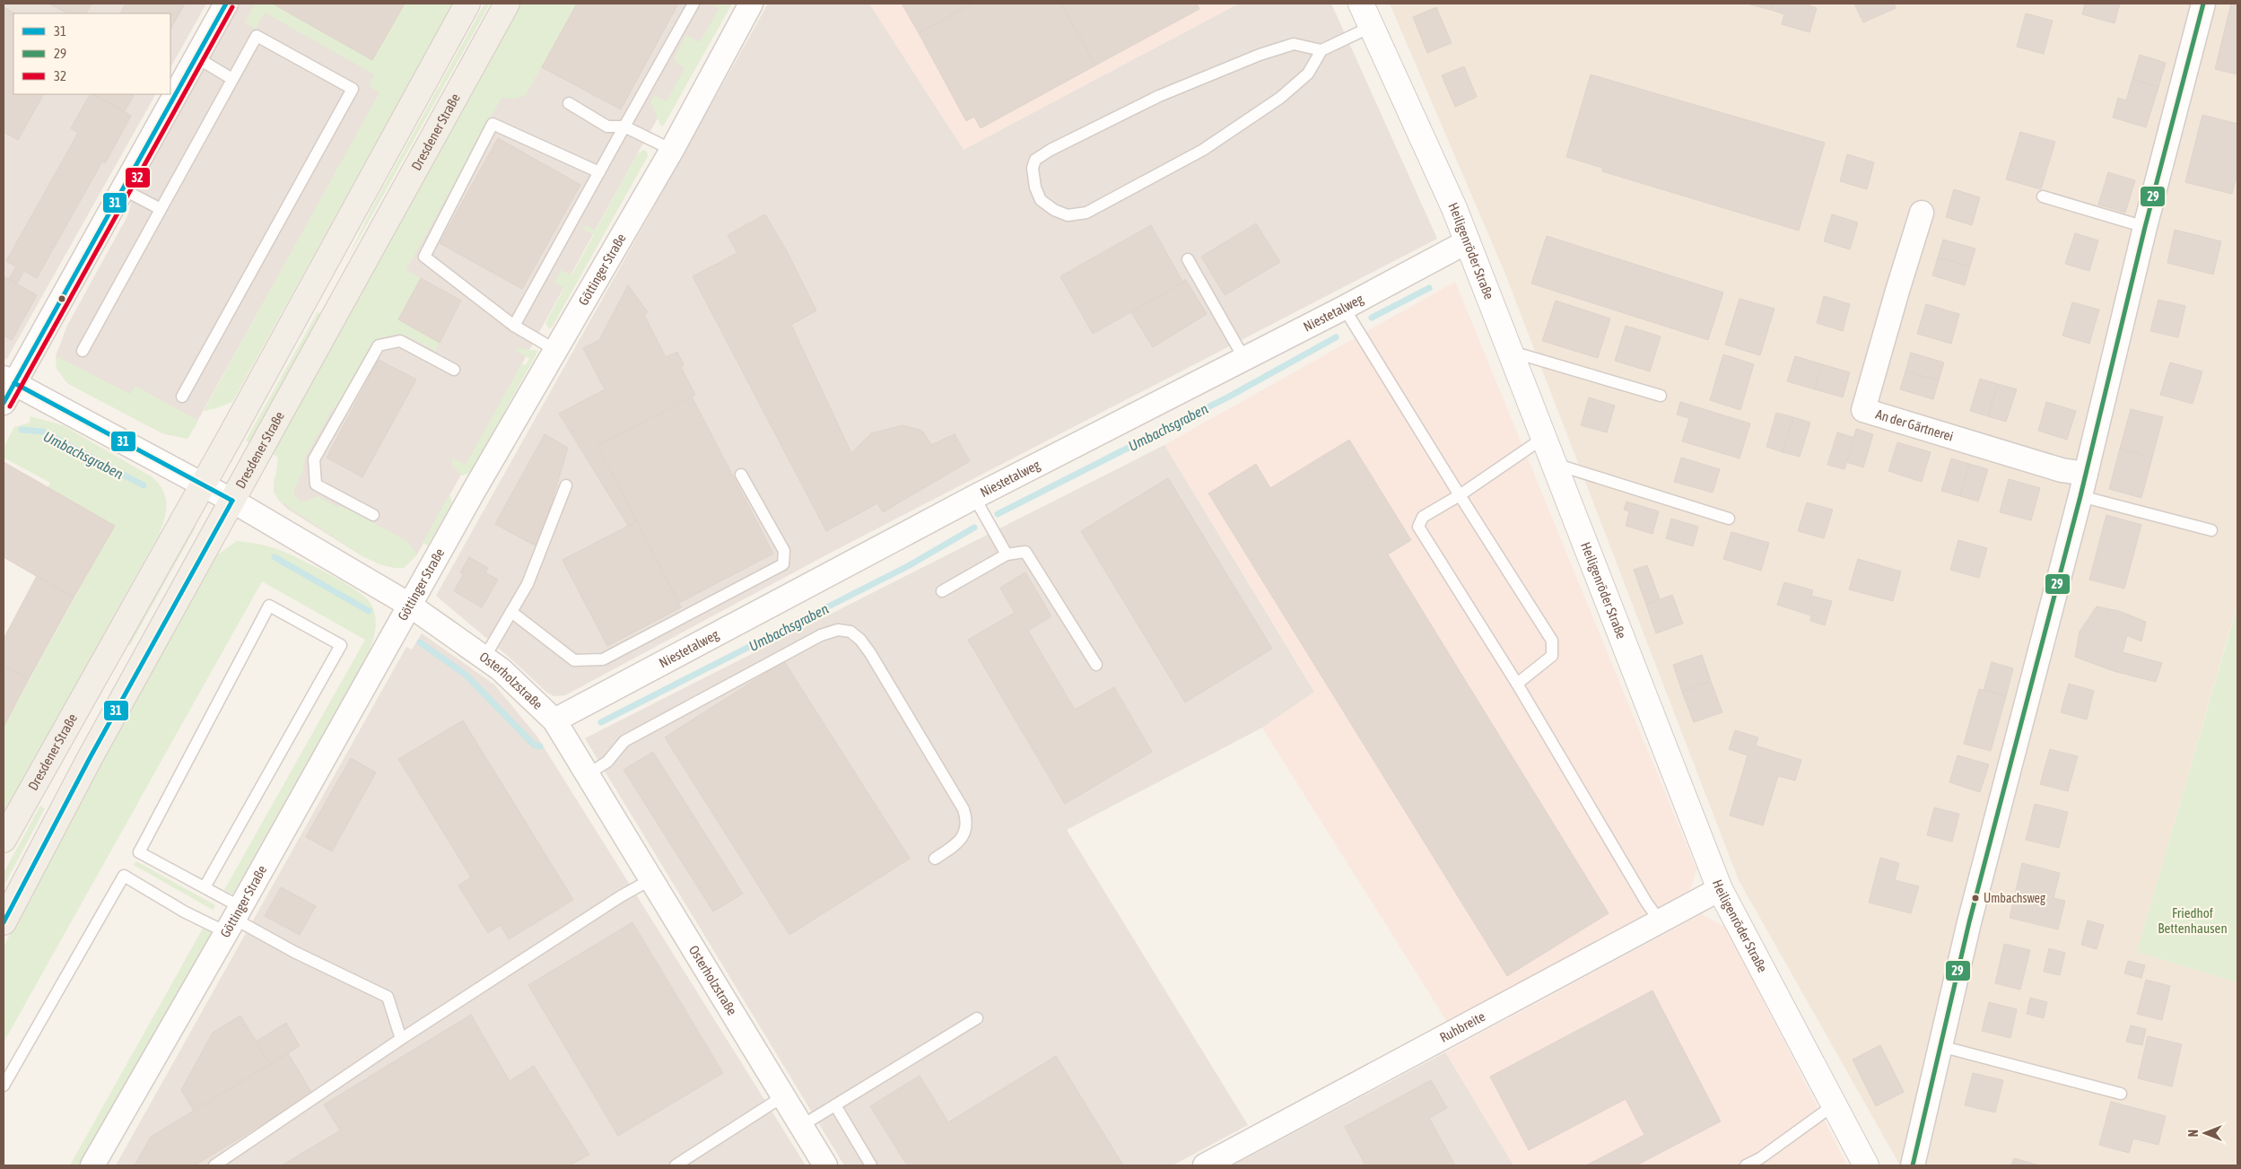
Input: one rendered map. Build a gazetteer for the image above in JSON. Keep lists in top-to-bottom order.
{
  "streets": {
    "main road": ["Dresdener Straße"],
    "street": [
      "Heiligenröder Straße",
      "Göttinger Straße",
      "Niestetalweg",
      "An der Gärtnerei",
      "Osterholzstraße",
      "Ruhbreite"
    ]
  },
  "crossings": [
    ["Dresdener Straße", "Osterholzstraße"],
    ["Heiligenröder Straße", "Niestetalweg"],
    ["Heiligenröder Straße", "Ruhbreite"],
    ["Göttinger Straße", "Osterholzstraße"],
    ["Niestetalweg", "Osterholzstraße"]
  ],
  "water": ["Umbachsgraben"],
  "parks": ["Friedhof Bettenhausen"],
  "places": ["Umbachsweg"],
  "lines": ["transit line 31", "transit line 29", "transit line 32"],
  "legend": ["31", "29", "32"],
  "north": "left"
}
